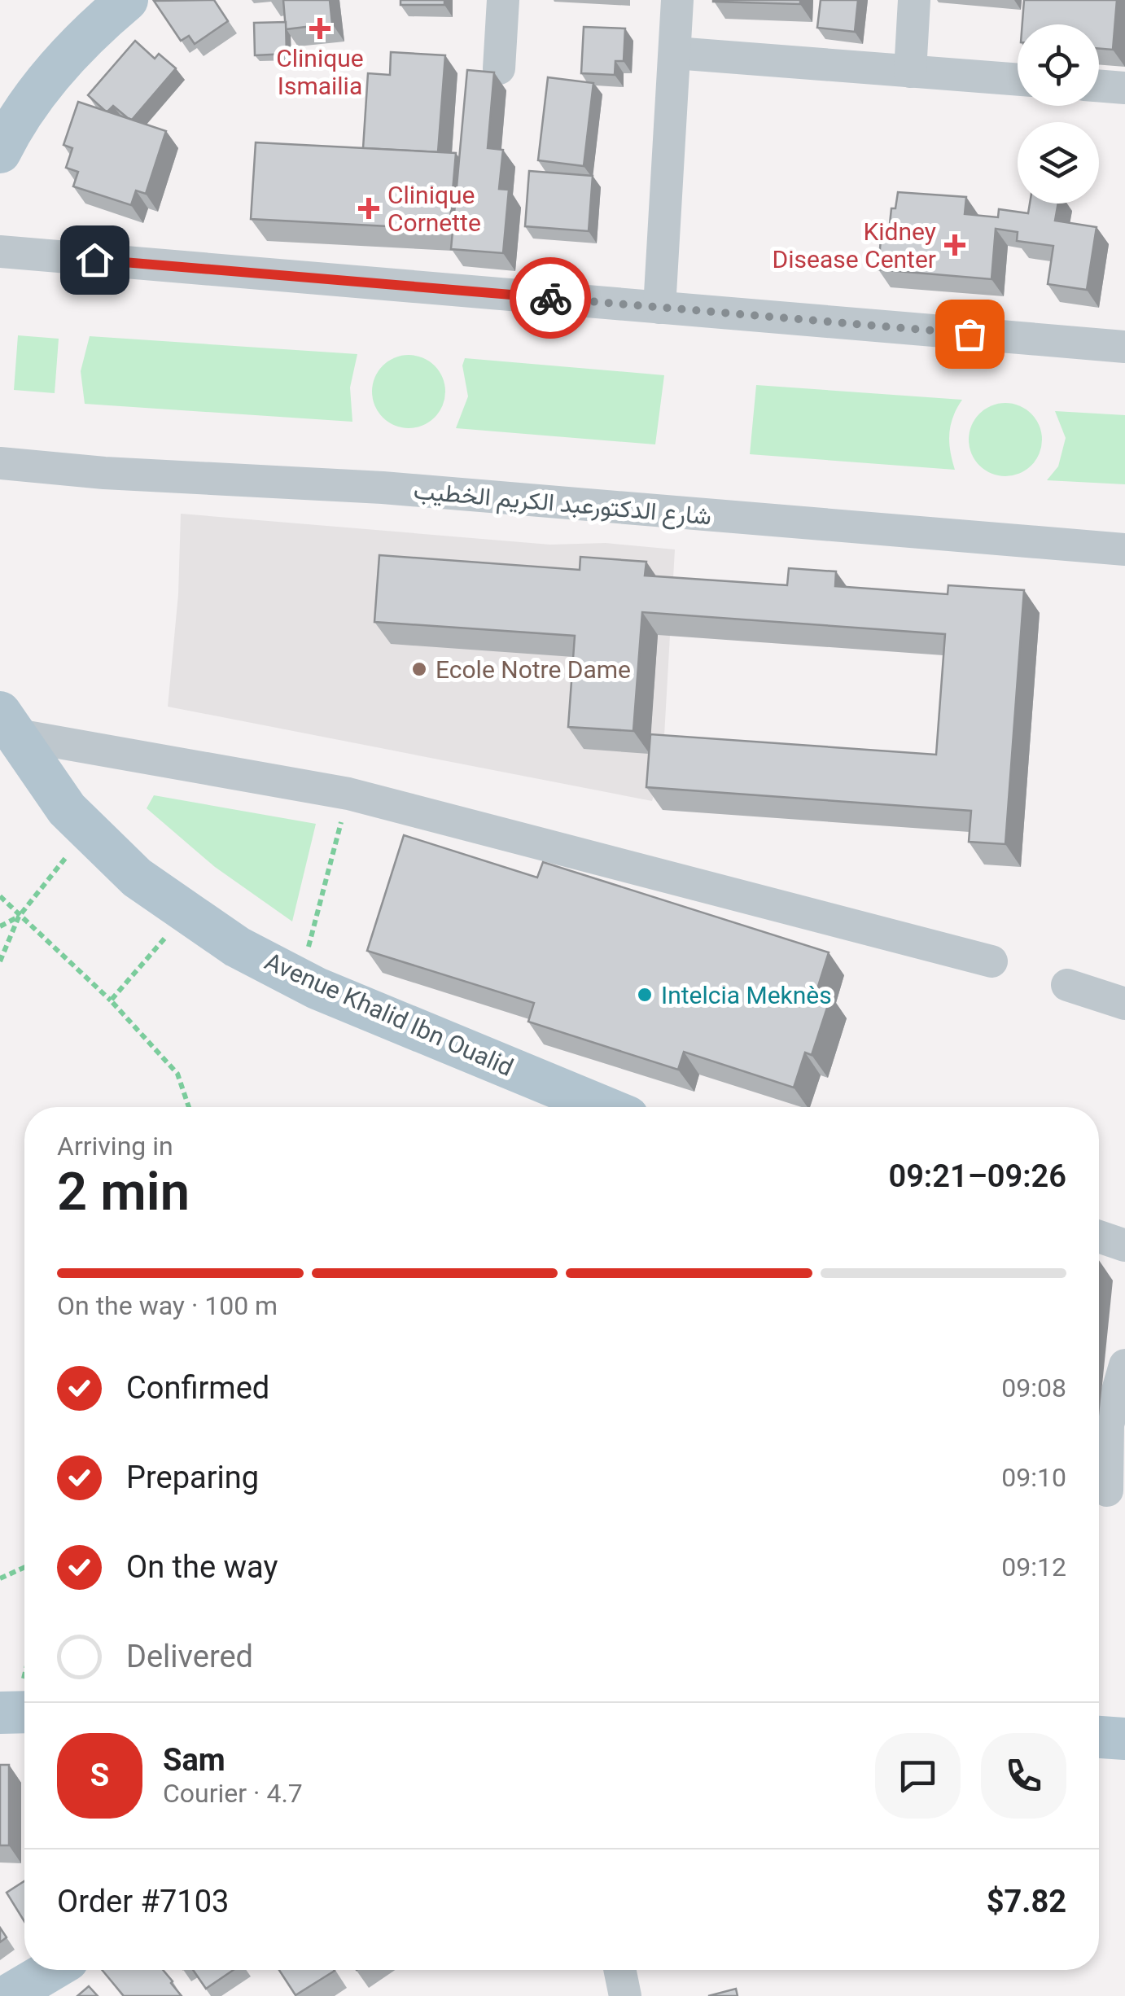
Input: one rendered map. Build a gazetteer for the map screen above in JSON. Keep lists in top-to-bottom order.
{
  "streets": {
    "main road": ["Avenue Khalid Ibn Oualid"],
    "street": ["شارع الدكتورعبد الكريم الخطيب"]
  },
  "places": {
    "health": ["Clinique Ismailia", "Clinique Cornette", "Kidney Disease Center"],
    "other": ["Ecole Notre Dame", "Intelcia Meknès"]
  },
  "page": {
    "heading": ["2 min", "Arriving in", "09:21–09:26"],
    "panel": [
      "Sam",
      "Courier · 4.7",
      "Order #7103",
      "$7.82"
    ],
    "bar": "On the way · 100 m",
    "list": [
      ["Confirmed", "09:08"],
      ["Preparing", "09:10"],
      ["On the way", "09:12"],
      "Delivered"
    ],
    "round": "S"
  }
}
